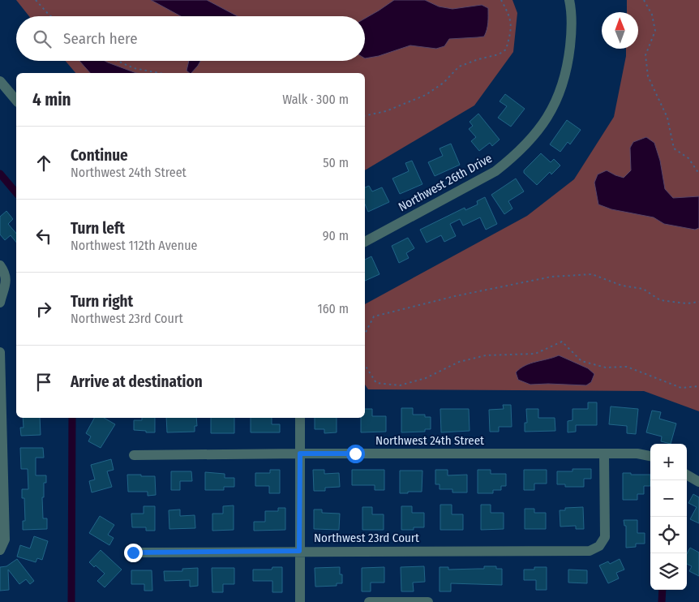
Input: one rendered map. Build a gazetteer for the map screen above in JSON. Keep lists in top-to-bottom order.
{
  "streets": {
    "street": ["Northwest 26th Drive", "Northwest 24th Street", "Northwest 23rd Court"]
  },
  "crossings": [
    ["Northwest 24th Street", "Northwest 23rd Court"]
  ],
  "north": "top",
  "page": {
    "search": "Search here",
    "heading": ["4 min", "Walk · 300 m"],
    "list": [
      ["Continue", "Northwest 24th Street", "50 m"],
      ["Turn left", "Northwest 112th Avenue", "90 m"],
      ["Turn right", "Northwest 23rd Court", "160 m"],
      "Arrive at destination"
    ],
    "map_buttons": ["+", "−"]
  }
}
